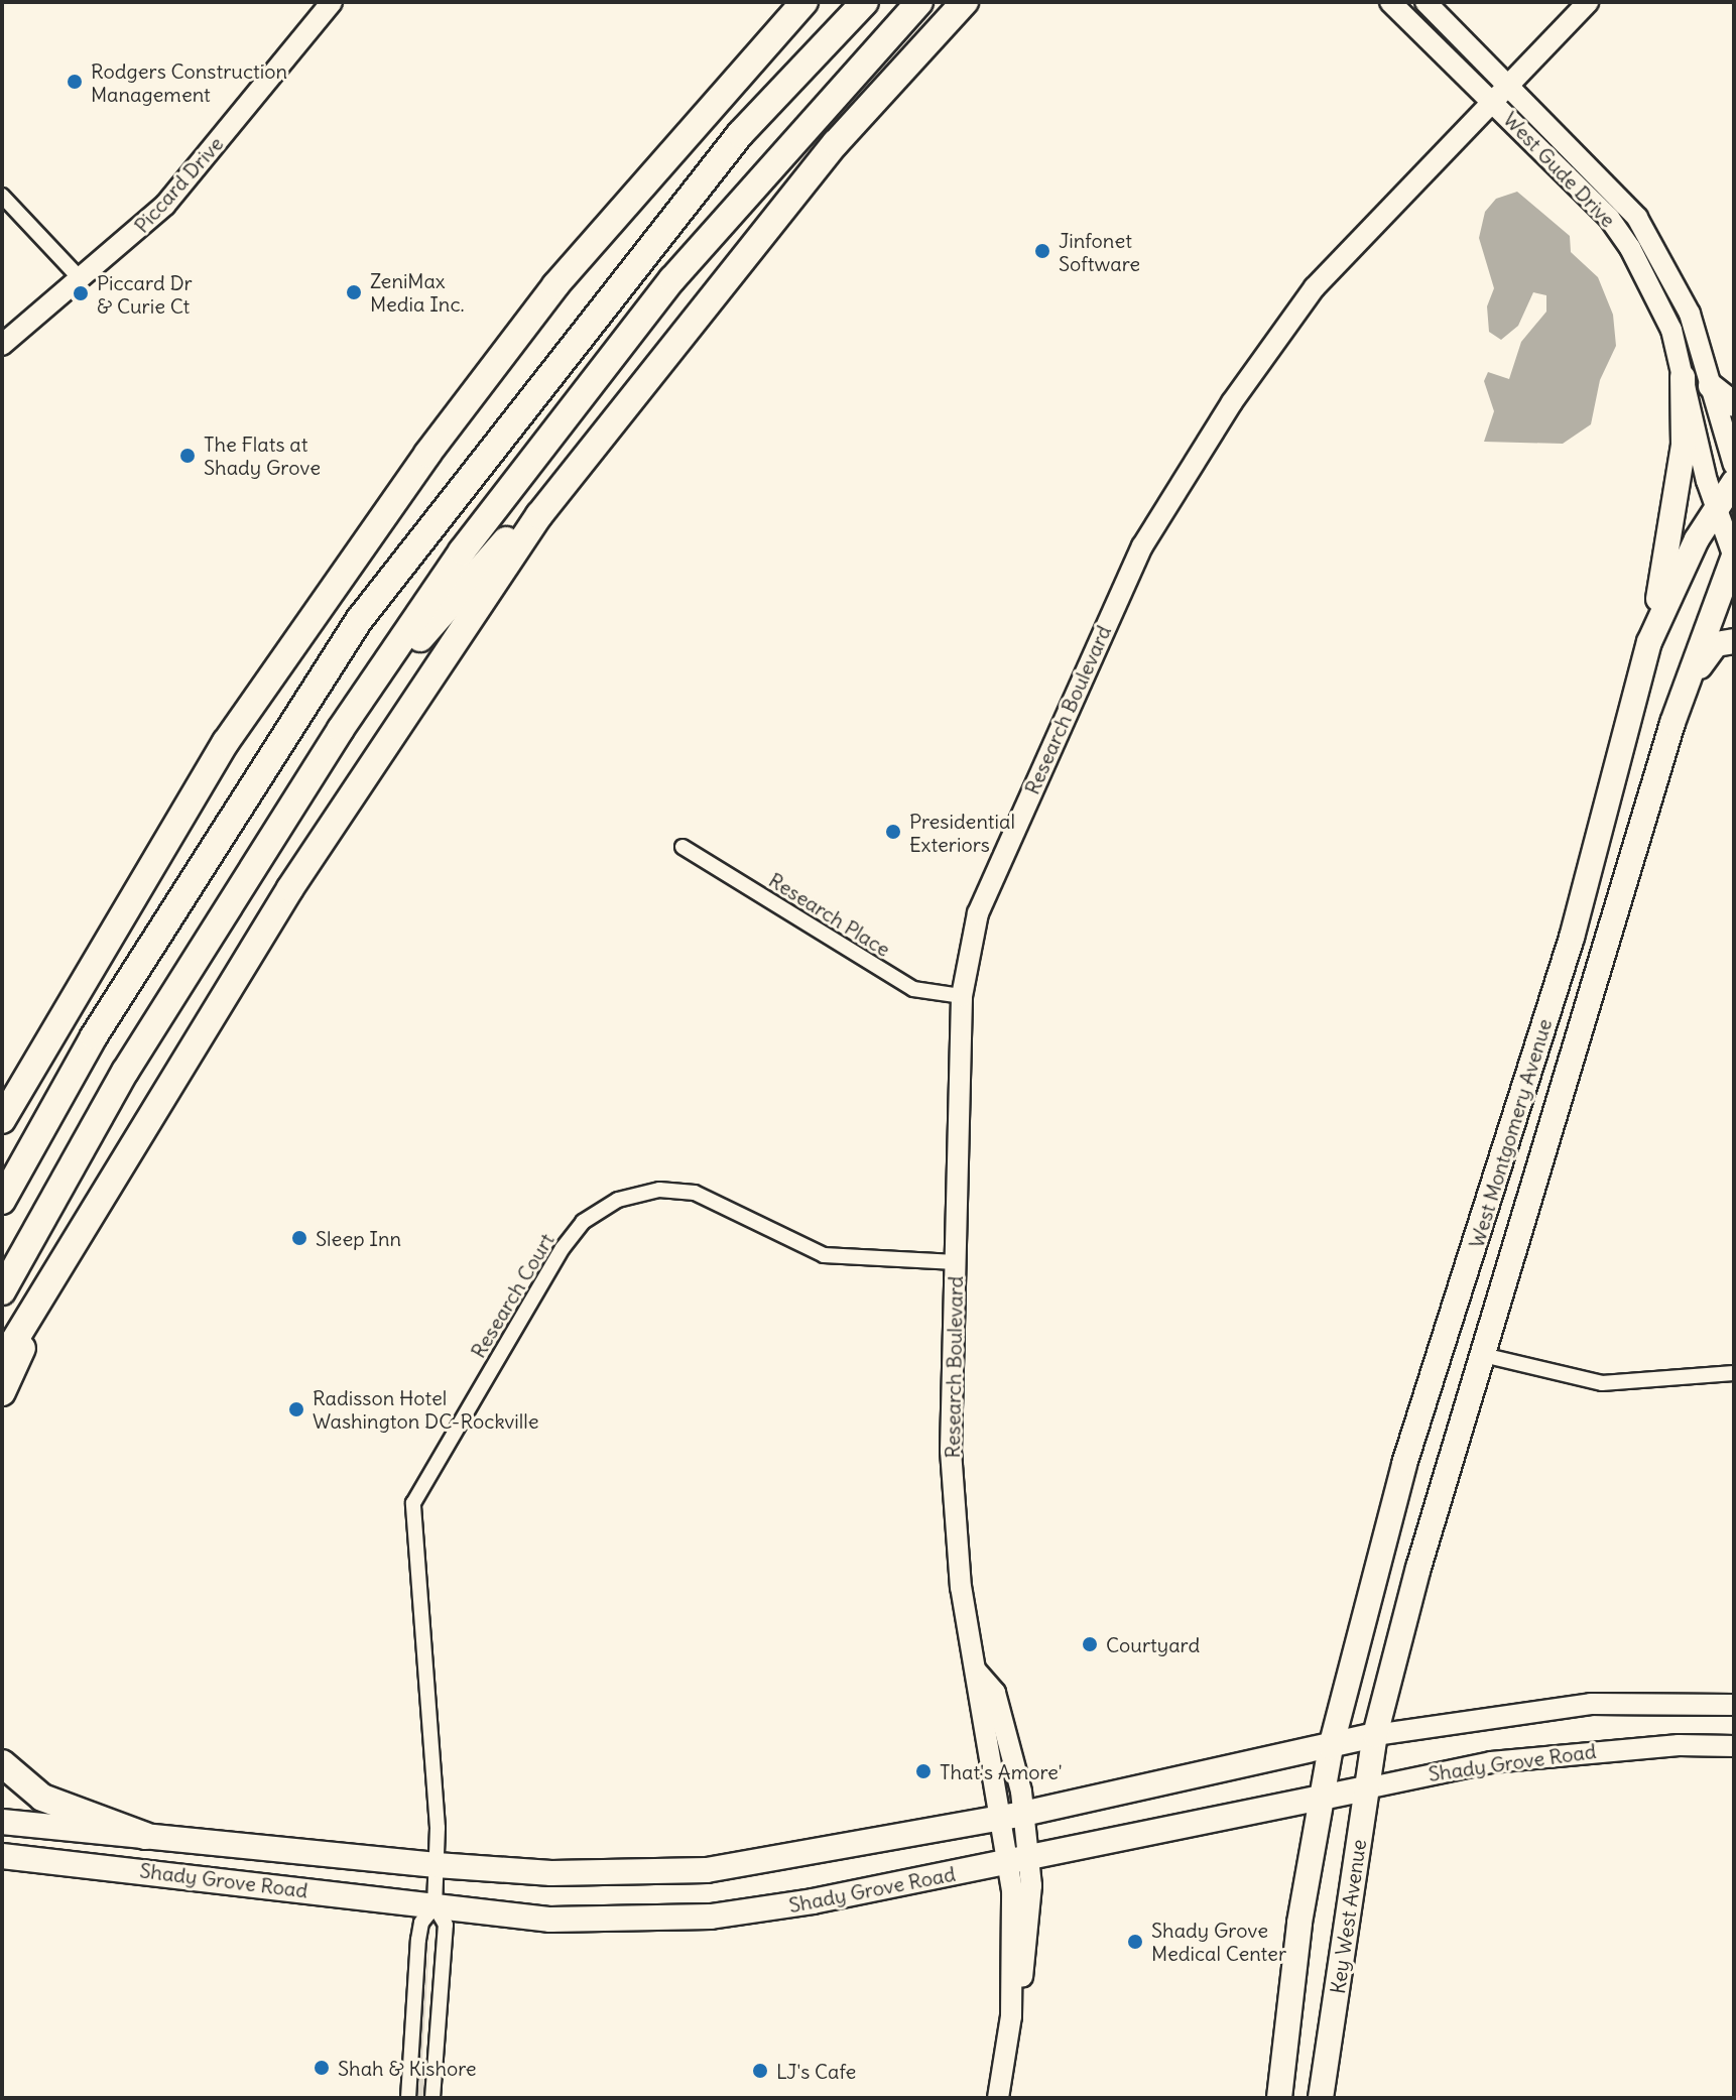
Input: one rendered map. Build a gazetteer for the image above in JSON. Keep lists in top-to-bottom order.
{
  "streets": {
    "main road": ["West Montgomery Avenue", "Shady Grove Road", "Key West Avenue"],
    "street": [
      "West Gude Drive",
      "Piccard Drive",
      "Research Boulevard",
      "Research Place",
      "Research Court"
    ]
  },
  "crossings": [
    ["West Gude Drive", "Research Boulevard"],
    ["West Gude Drive", "West Montgomery Avenue"],
    ["Research Boulevard", "Research Place"],
    ["Research Boulevard", "Research Court"],
    ["Research Boulevard", "Shady Grove Road"],
    ["West Montgomery Avenue", "Shady Grove Road"],
    ["West Montgomery Avenue", "Key West Avenue"],
    ["Research Court", "Shady Grove Road"],
    ["Shady Grove Road", "Key West Avenue"]
  ],
  "places": [
    "Rodgers Construction Management",
    "Jinfonet Software",
    "ZeniMax Media Inc.",
    "Piccard Dr & Curie Ct",
    "The Flats at Shady Grove",
    "Presidential Exteriors",
    "Sleep Inn",
    "Radisson Hotel Washington DC-Rockville",
    "Courtyard",
    "That's Amore'",
    "Shady Grove Medical Center",
    "Shah & Kishore",
    "LJ's Cafe"
  ]
}
